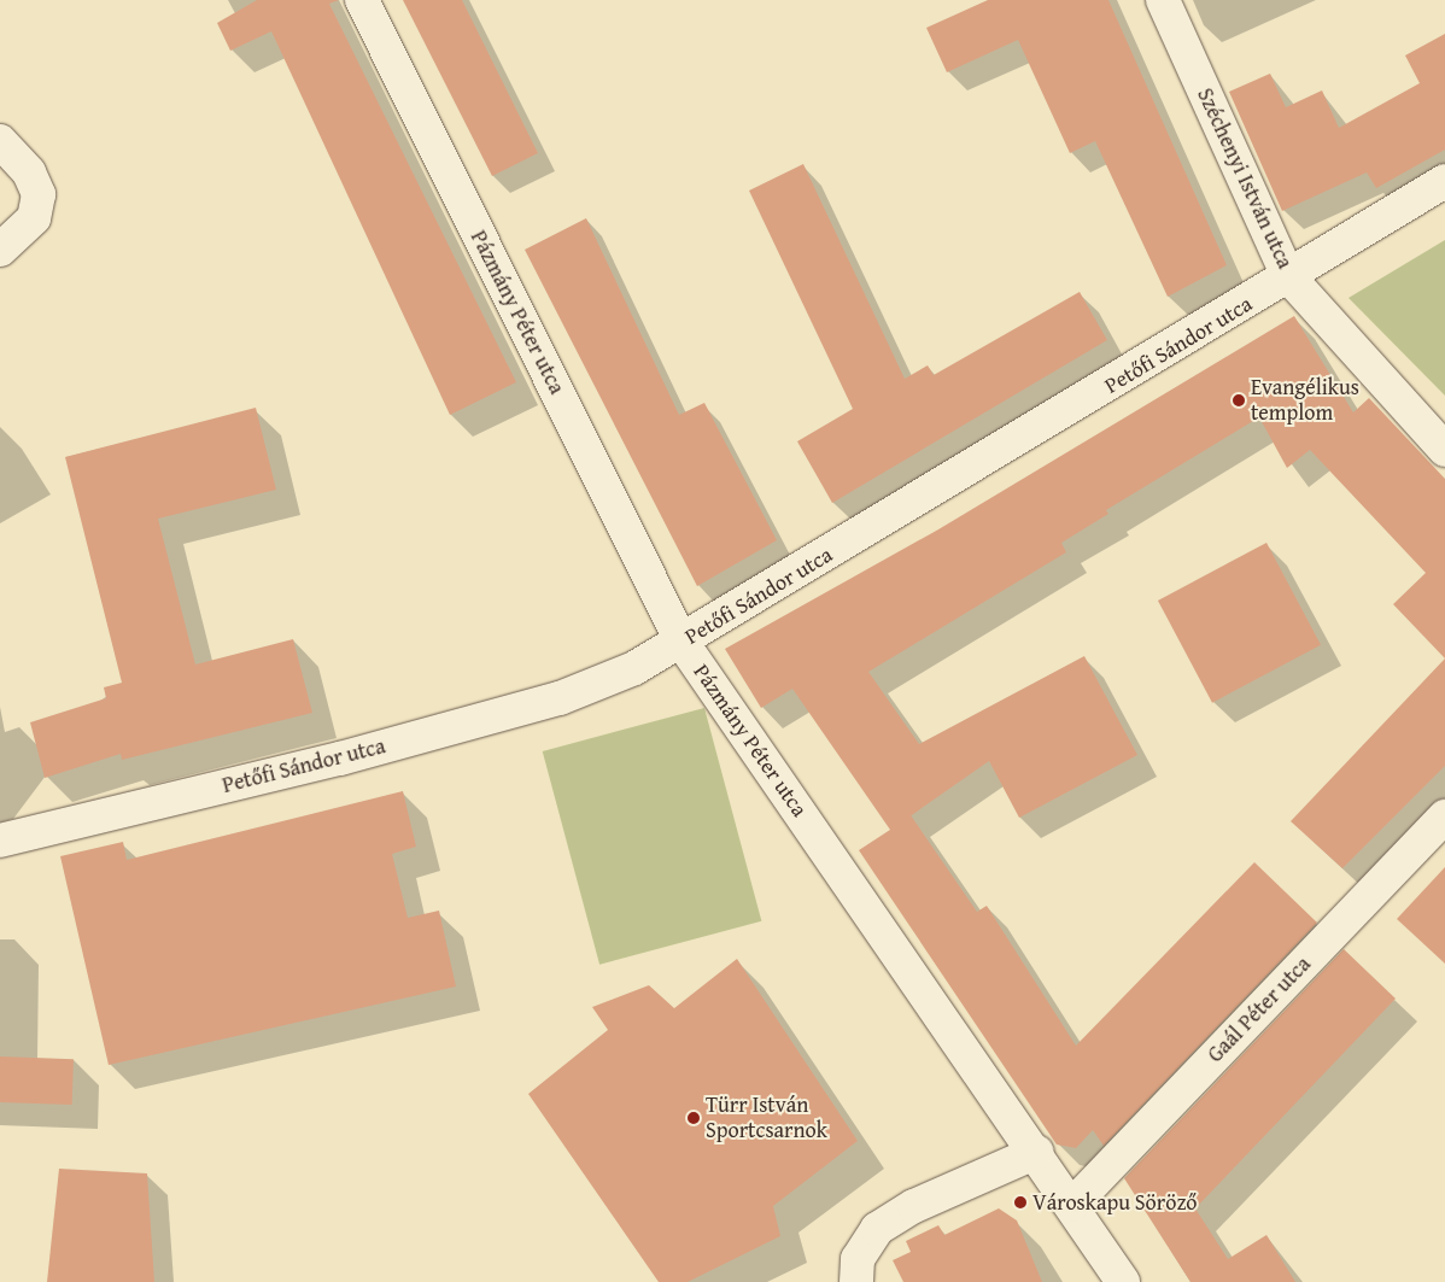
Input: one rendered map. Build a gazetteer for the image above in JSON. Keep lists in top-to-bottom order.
{
  "streets": {
    "street": [
      "Széchenyi István utca",
      "Pázmány Péter utca",
      "Petőfi Sándor utca",
      "Gaál Péter utca"
    ]
  },
  "crossings": [
    ["Széchenyi István utca", "Petőfi Sándor utca"],
    ["Pázmány Péter utca", "Petőfi Sándor utca"],
    ["Pázmány Péter utca", "Gaál Péter utca"]
  ],
  "places": ["Evangélikus templom", "Türr István Sportcsarnok", "Városkapu Söröző"]
}
